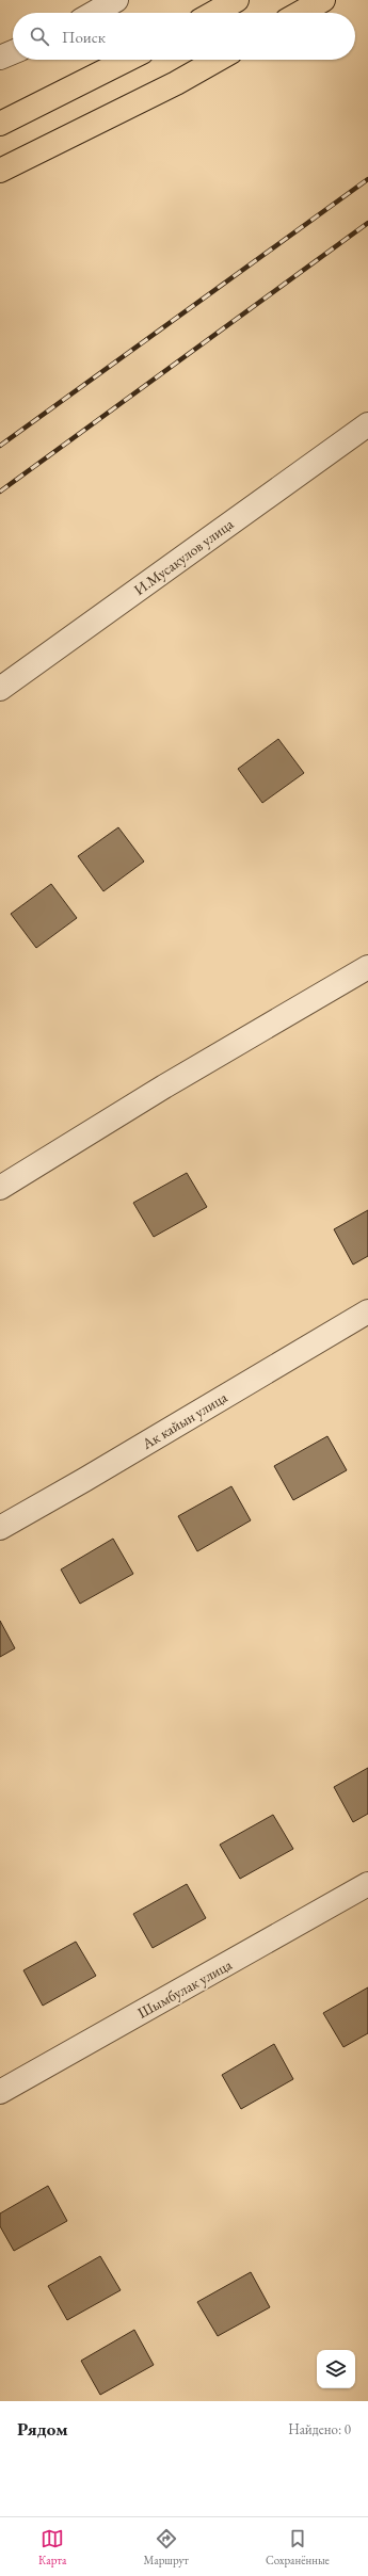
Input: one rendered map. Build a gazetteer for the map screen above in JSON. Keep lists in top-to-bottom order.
{
  "streets": {
    "street": ["И.Мусакулов улица", "Ак кайын улица", "Шымбулак улица"]
  },
  "page": {
    "search": "Поиск",
    "heading": ["Рядом", "Найдено: 0"],
    "nav": ["Карта", "Маршрут", "Сохранённые"]
  }
}
